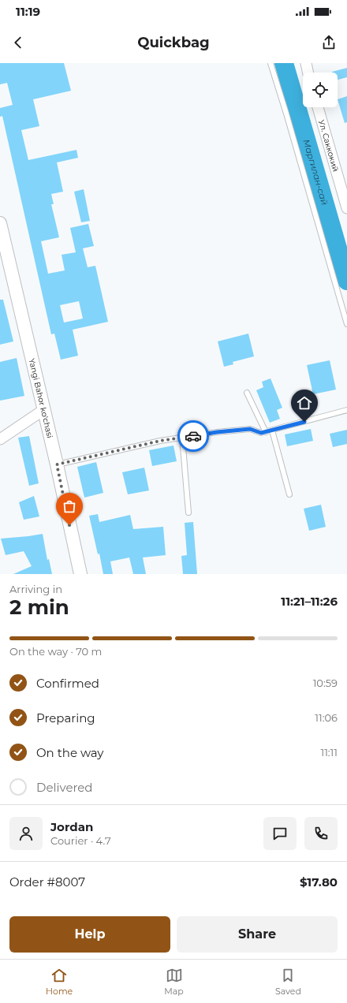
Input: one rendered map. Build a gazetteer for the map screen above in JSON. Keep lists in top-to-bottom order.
{
  "streets": {
    "street": ["Ул. Саккокий", "Yangi Bahor ko'chasi"]
  },
  "water": ["Маргилан-сай"],
  "page": {
    "status": "11:19",
    "header": "Quickbag",
    "heading": ["2 min", "Arriving in", "11:21–11:26"],
    "panel": [
      "Jordan",
      "Courier · 4.7",
      "Order #8007",
      "$17.80"
    ],
    "bar": "On the way · 70 m",
    "list": [
      ["Confirmed", "10:59"],
      ["Preparing", "11:06"],
      ["On the way", "11:11"],
      "Delivered"
    ],
    "buttons": ["Help", "Share"],
    "tabs": ["Home", "Map", "Saved"]
  }
}
